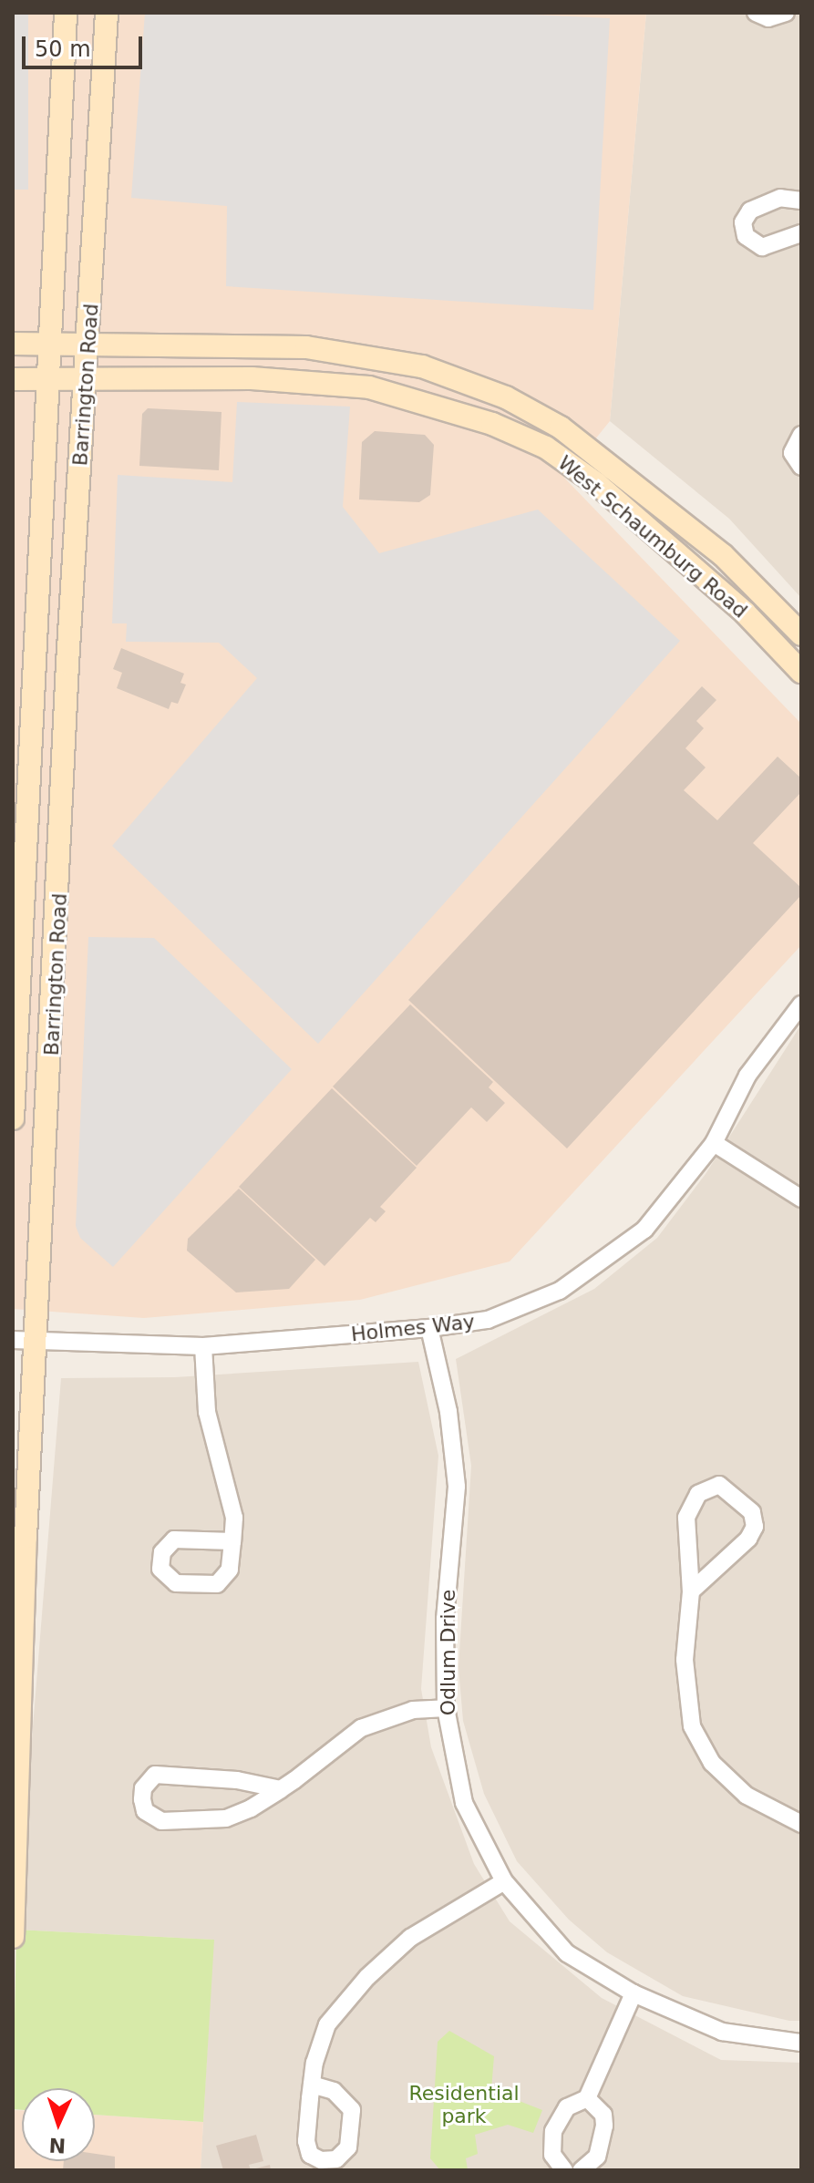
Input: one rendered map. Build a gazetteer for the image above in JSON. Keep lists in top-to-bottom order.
{
  "streets": {
    "main road": ["Barrington Road", "West Schaumburg Road"],
    "street": ["Holmes Way", "Odlum Drive"]
  },
  "crossings": [
    ["Barrington Road", "West Schaumburg Road"],
    ["Barrington Road", "Holmes Way"],
    ["Holmes Way", "Odlum Drive"]
  ],
  "parks": ["Residential park"],
  "scale_bar": "50 m",
  "north": "bottom"
}
